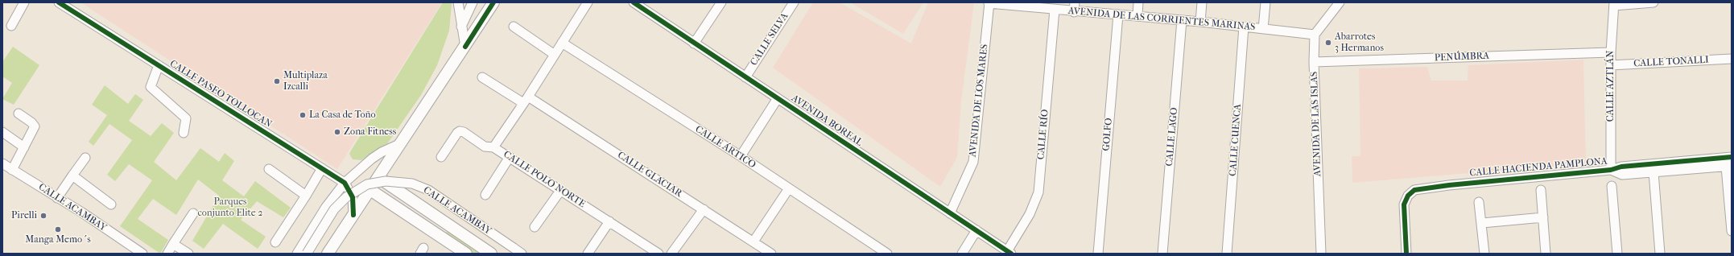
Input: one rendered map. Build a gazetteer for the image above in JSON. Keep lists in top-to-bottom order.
{
  "streets": {
    "street": [
      "AVENIDA DE LAS CORRIENTES MARINAS",
      "CALLE SELVA",
      "PENÚMBRA",
      "CALLE TONALLI",
      "CALLE AZTLÁN",
      "CALLE PASEO TOLLOCAN",
      "AVENIDA DE LOS MARES",
      "AVENIDA BOREAL",
      "AVENIDA DE LAS ISLAS",
      "CALLE RÍO",
      "GOLFO",
      "CALLE LAGO",
      "CALLE CUENCA",
      "CALLE ÁRTICO",
      "CALLE HACIENDA PAMPLONA",
      "CALLE GLACIAR",
      "CALLE POLO NORTE",
      "CALLE ACAMBAY"
    ]
  },
  "crossings": [
    ["AVENIDA DE LAS CORRIENTES MARINAS", "AVENIDA DE LOS MARES"],
    ["AVENIDA DE LAS CORRIENTES MARINAS", "AVENIDA DE LAS ISLAS"],
    ["AVENIDA DE LAS CORRIENTES MARINAS", "CALLE RÍO"],
    ["AVENIDA DE LAS CORRIENTES MARINAS", "GOLFO"],
    ["AVENIDA DE LAS CORRIENTES MARINAS", "CALLE LAGO"],
    ["AVENIDA DE LAS CORRIENTES MARINAS", "CALLE CUENCA"],
    ["CALLE SELVA", "AVENIDA BOREAL"],
    ["PENÚMBRA", "CALLE AZTLÁN"],
    ["PENÚMBRA", "AVENIDA DE LAS ISLAS"],
    ["CALLE TONALLI", "CALLE AZTLÁN"],
    ["CALLE AZTLÁN", "CALLE HACIENDA PAMPLONA"],
    ["AVENIDA DE LOS MARES", "AVENIDA BOREAL"],
    ["AVENIDA BOREAL", "CALLE RÍO"],
    ["CALLE ÁRTICO", "CALLE POLO NORTE"],
    ["CALLE GLACIAR", "CALLE POLO NORTE"]
  ],
  "parks": ["Parques conjunto Elite 2"],
  "places": [
    "Abarrotes 3 Hermanos",
    "Multiplaza Izcalli",
    "La Casa de Toño",
    "Zona Fitness",
    "Pirelli",
    "Manga Memo´s"
  ]
}
